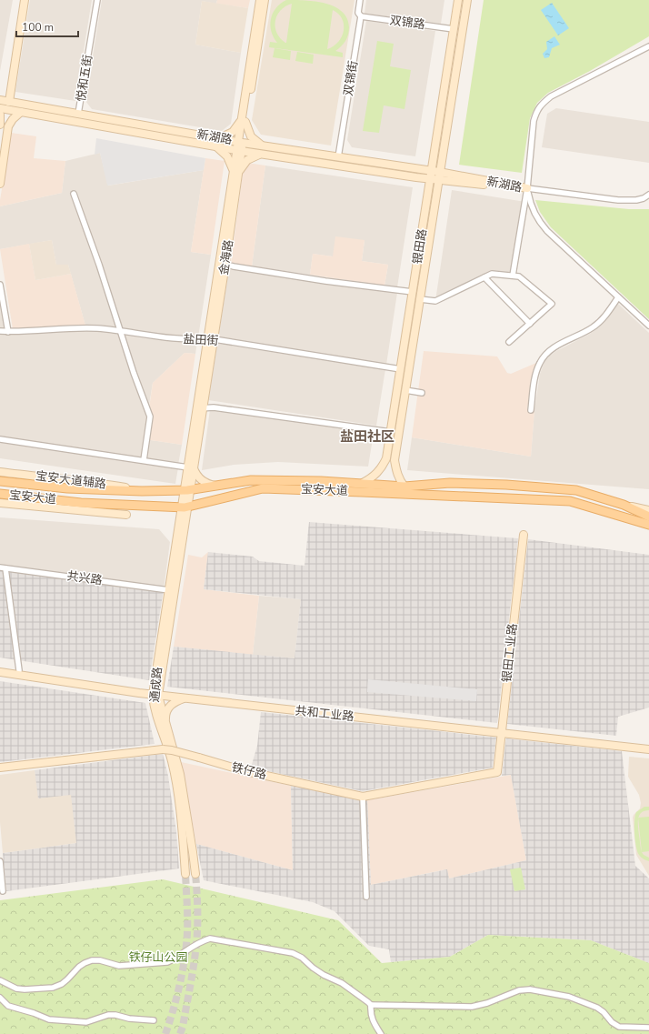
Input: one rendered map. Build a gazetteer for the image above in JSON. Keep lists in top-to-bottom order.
{
  "streets": {
    "main road": ["宝安大道"],
    "street": [
      "双锦路",
      "悦和五街",
      "双锦街",
      "新湖路",
      "银田路",
      "金海路",
      "盐田街",
      "宝安大道辅路",
      "共兴路",
      "银田工业路",
      "通成路",
      "共和工业路",
      "铁仔路"
    ]
  },
  "crossings": [
    ["双锦路", "双锦街"],
    ["双锦路", "银田路"],
    ["悦和五街", "新湖路"],
    ["双锦街", "新湖路"],
    ["新湖路", "银田路"],
    ["新湖路", "金海路"],
    ["银田路", "盐田街"],
    ["银田路", "宝安大道"],
    ["金海路", "盐田街"],
    ["金海路", "宝安大道"],
    ["金海路", "通成路"],
    ["宝安大道辅路", "宝安大道"],
    ["宝安大道", "通成路"],
    ["共兴路", "通成路"],
    ["银田工业路", "共和工业路"],
    ["银田工业路", "铁仔路"],
    ["通成路", "共和工业路"]
  ],
  "districts": ["盐田社区"],
  "parks": ["铁仔山公园"],
  "scale_bar": "100 m"
}
